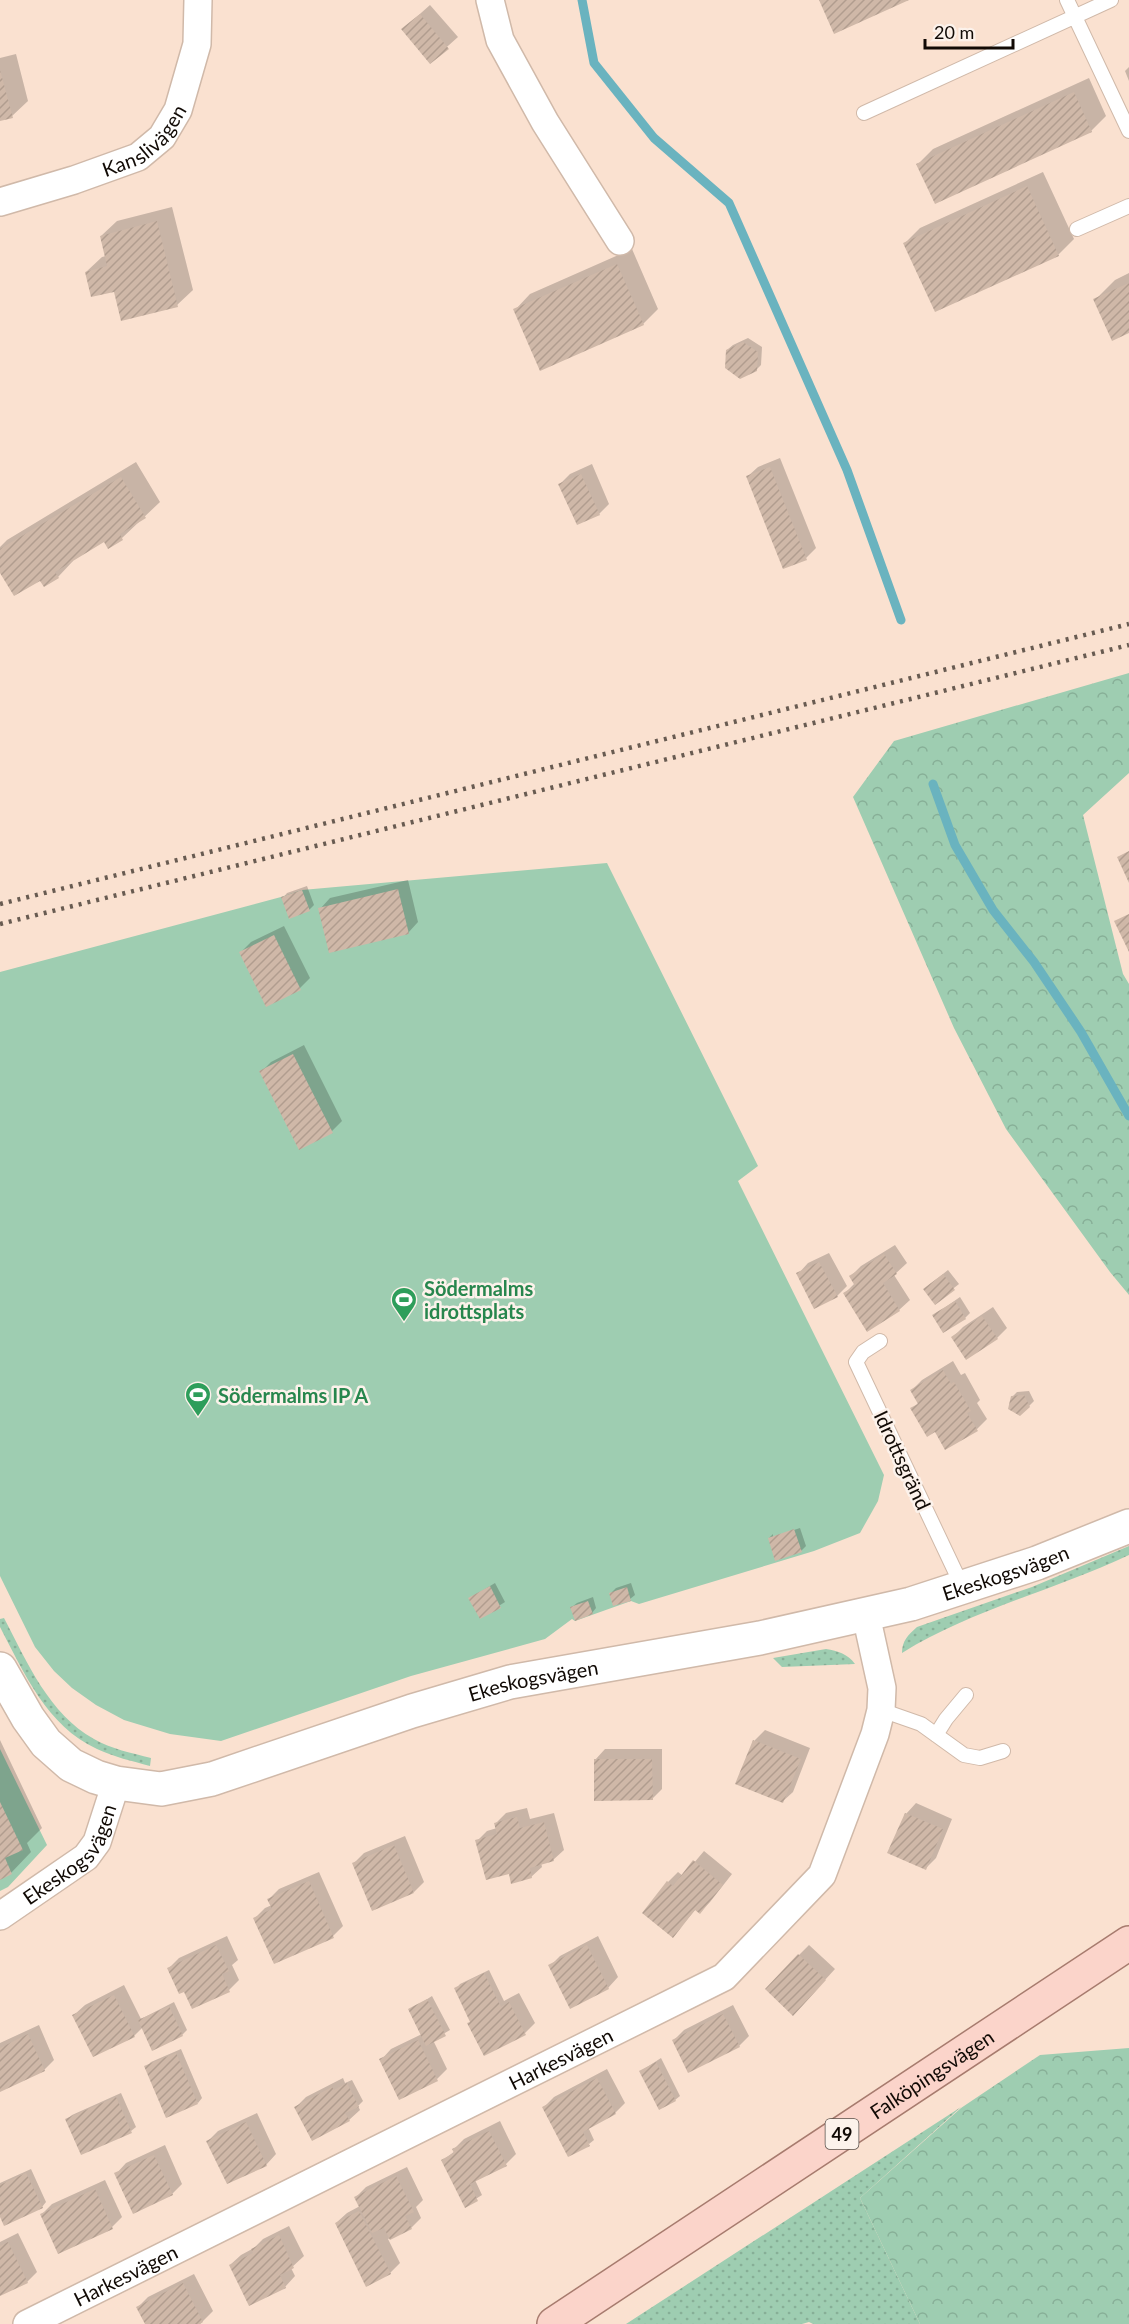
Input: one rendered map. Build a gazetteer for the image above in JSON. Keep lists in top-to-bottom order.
{
  "streets": {
    "main road": ["Falköpingsvägen", "49"],
    "street": ["Kanslivägen", "Ekeskogsvägen", "Harkesvägen"],
    "lane": ["Idrottsgränd"]
  },
  "crossings": [
    ["Idrottsgränd", "Ekeskogsvägen"],
    ["Ekeskogsvägen", "Harkesvägen"]
  ],
  "places": {
    "sports": ["Södermalms idrottsplats", "Södermalms IP A"]
  },
  "scale_bar": "20 m"
}
